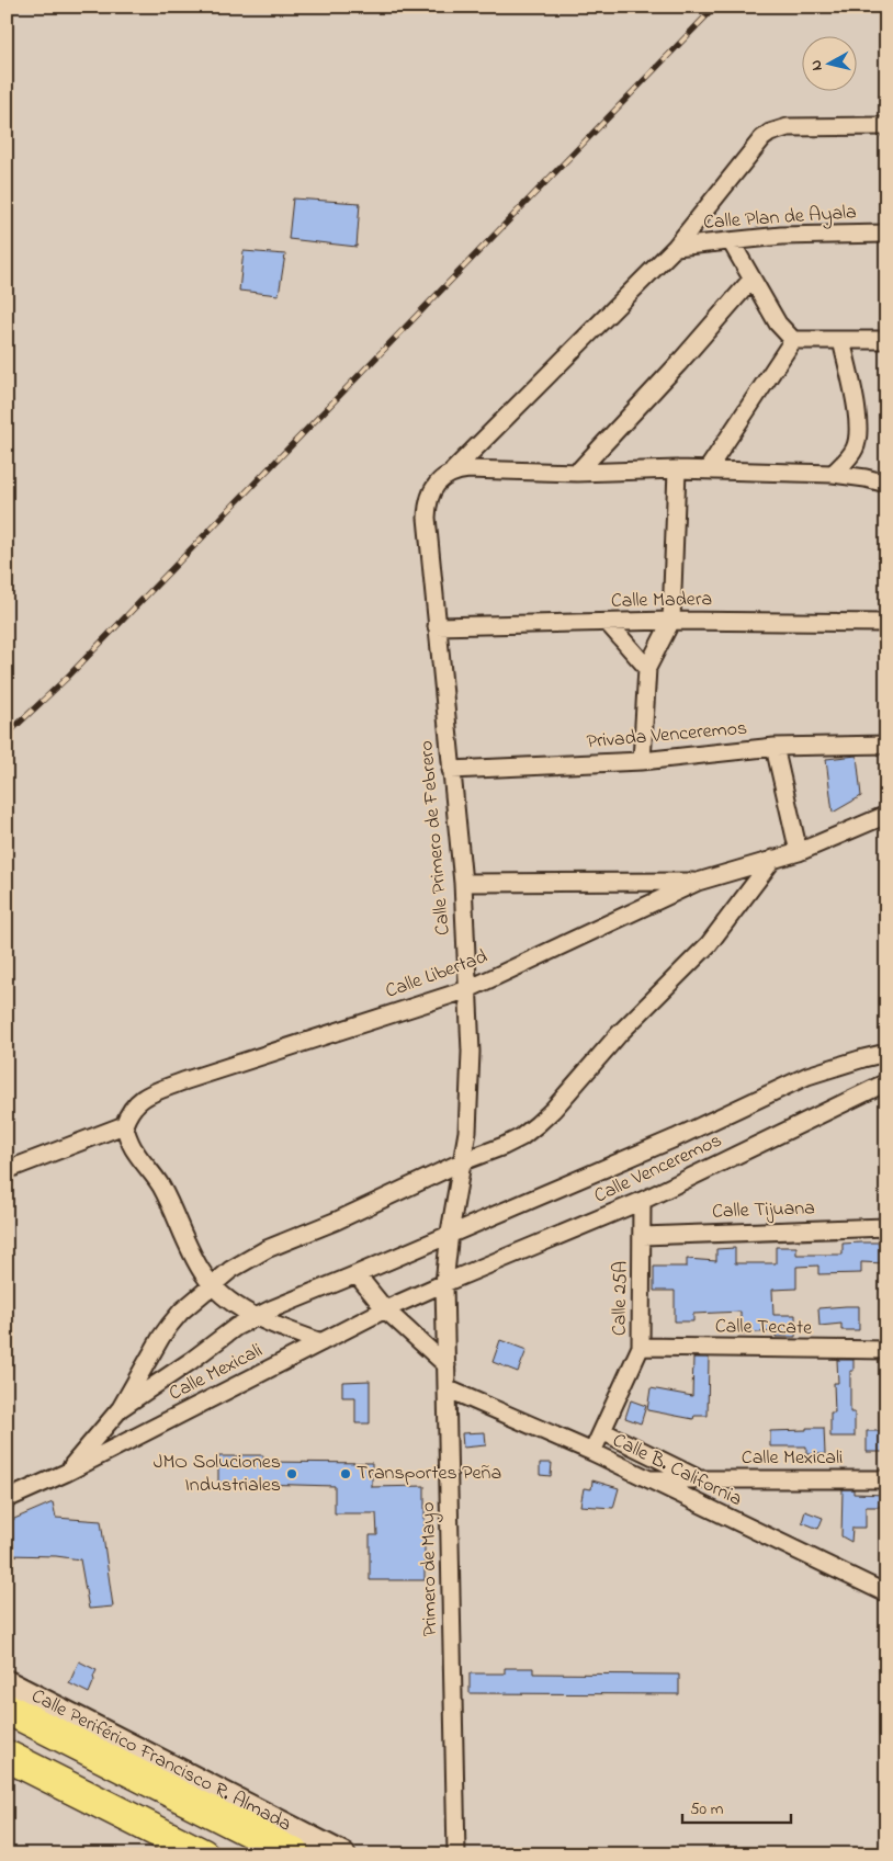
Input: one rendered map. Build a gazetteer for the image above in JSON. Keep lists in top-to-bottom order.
{
  "streets": {
    "highway": ["Calle Periférico Francisco R. Almada"],
    "street": [
      "Calle Plan de Ayala",
      "Calle Madera",
      "Privada Venceremos",
      "Calle Primero de Febrero",
      "Calle Libertad",
      "Calle Venceremos",
      "Calle Tijuana",
      "Calle 25A",
      "Calle Tecate",
      "Calle Mexicali",
      "Calle B. California",
      "Primero de Mayo"
    ]
  },
  "crossings": [
    ["Calle Madera", "Calle Primero de Febrero"],
    ["Privada Venceremos", "Calle Primero de Febrero"],
    ["Calle Primero de Febrero", "Calle Libertad"],
    ["Calle Primero de Febrero", "Calle Venceremos"],
    ["Calle Primero de Febrero", "Calle Mexicali"],
    ["Calle Primero de Febrero", "Primero de Mayo"],
    ["Calle Venceremos", "Calle 25A"],
    ["Calle Venceremos", "Calle Mexicali"],
    ["Calle Venceremos", "Primero de Mayo"],
    ["Calle Tijuana", "Calle 25A"],
    ["Calle 25A", "Calle Tecate"],
    ["Calle 25A", "Calle Mexicali"],
    ["Calle 25A", "Calle B. California"],
    ["Calle Mexicali", "Calle B. California"],
    ["Calle Mexicali", "Primero de Mayo"],
    ["Calle B. California", "Primero de Mayo"]
  ],
  "places": ["JMO Soluciones Industriales", "Transportes Peña"],
  "scale_bar": "50 m",
  "north": "left"
}
